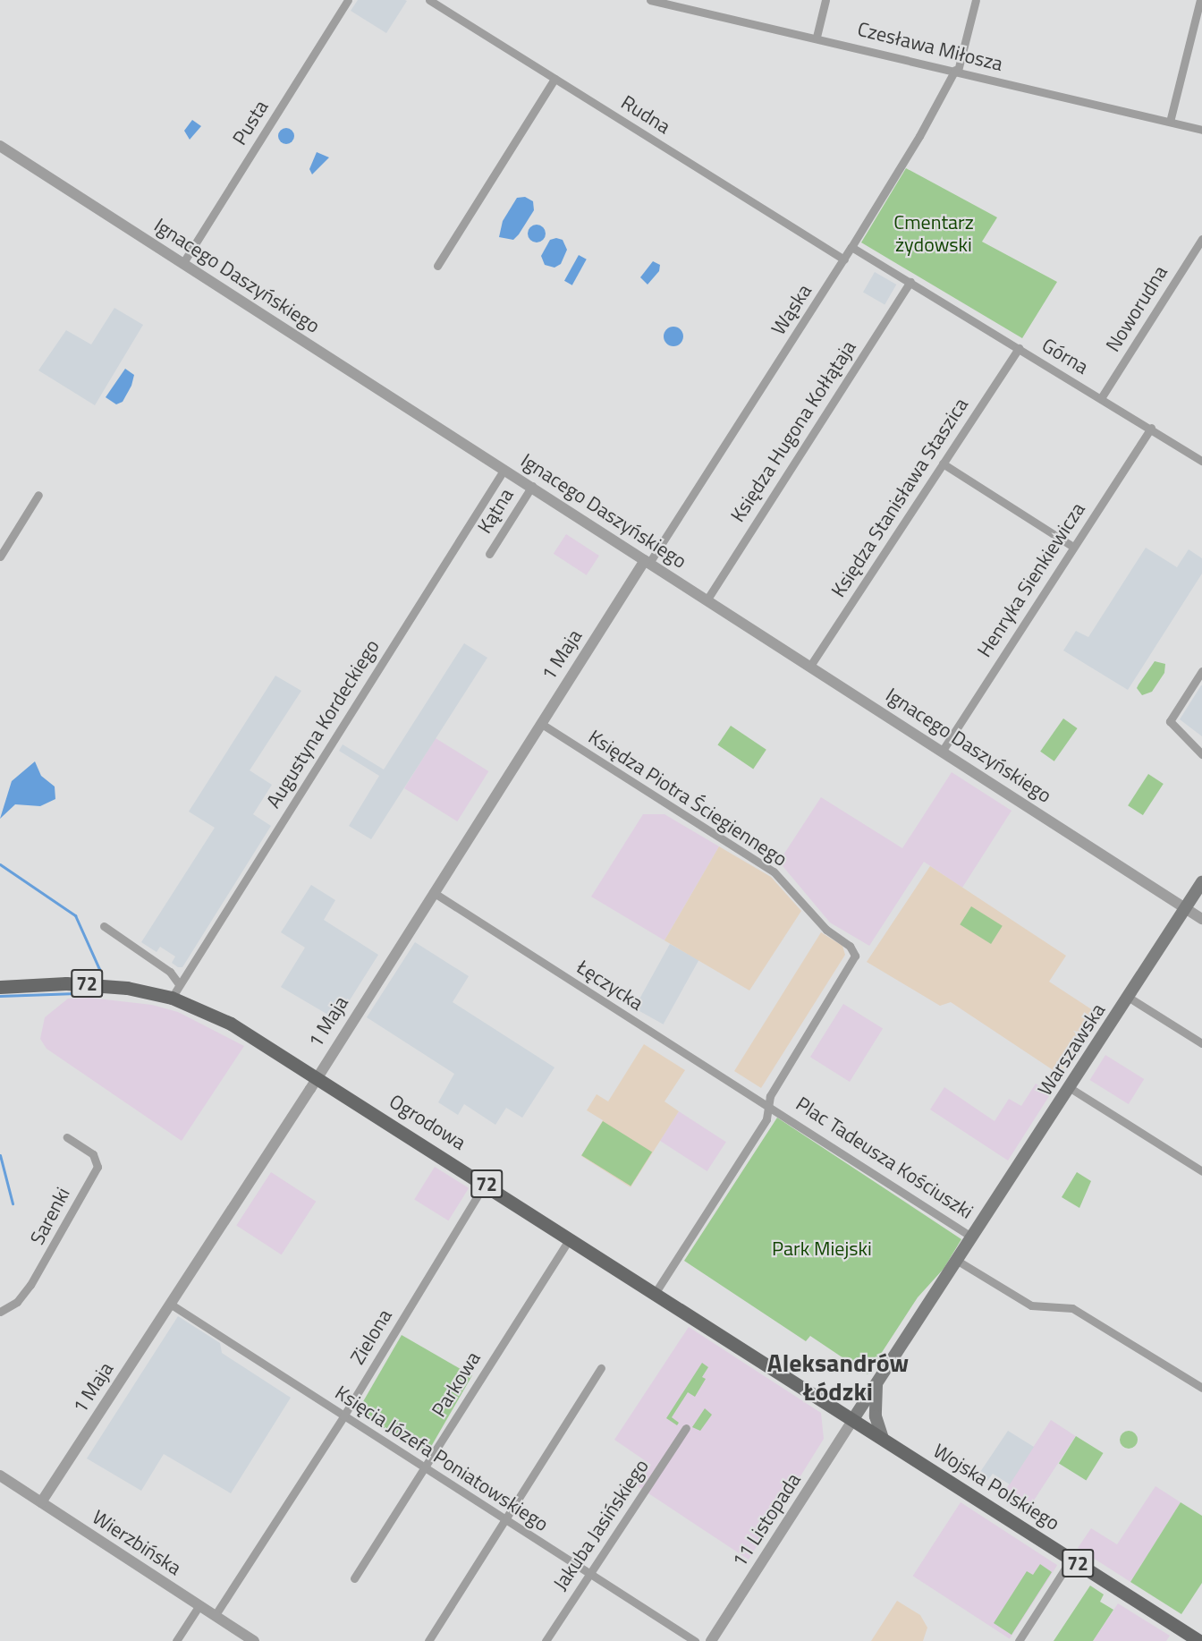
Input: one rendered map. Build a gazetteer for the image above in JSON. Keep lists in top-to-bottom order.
{
  "streets": {
    "main road": [
      "72",
      "Warszawska",
      "Ogrodowa",
      "Plac Tadeusza Kościuszki",
      "Wojska Polskiego"
    ],
    "street": [
      "Czesława Miłosza",
      "Rudna",
      "Pusta",
      "Ignacego Daszyńskiego",
      "Noworudna",
      "Wąska",
      "Górna",
      "Księdza Hugona Kołłątaja",
      "Księdza Stanisława Staszica",
      "Kątna",
      "Henryka Sienkiewicza",
      "1 Maja",
      "Augustyna Kordeckiego",
      "Księdza Piotra Ściegiennego",
      "Łęczycka",
      "Sarenki",
      "Zielona",
      "Parkowa",
      "Księcia Józefa Poniatowskiego",
      "11 Listopada",
      "Jakuba Jasińskiego",
      "Wierzbińska"
    ]
  },
  "crossings": [
    ["Czesława Miłosza", "Wąska"],
    ["Rudna", "Wąska"],
    ["Pusta", "Ignacego Daszyńskiego"],
    ["Ignacego Daszyńskiego", "Wąska"],
    ["Ignacego Daszyńskiego", "Księdza Hugona Kołłątaja"],
    ["Ignacego Daszyńskiego", "Księdza Stanisława Staszica"],
    ["Ignacego Daszyńskiego", "Kątna"],
    ["Ignacego Daszyńskiego", "Henryka Sienkiewicza"],
    ["Ignacego Daszyńskiego", "1 Maja"],
    ["Ignacego Daszyńskiego", "Augustyna Kordeckiego"],
    ["Ignacego Daszyńskiego", "Warszawska"],
    ["Noworudna", "Górna"],
    ["Wąska", "1 Maja"],
    ["Górna", "Księdza Hugona Kołłątaja"],
    ["Górna", "Księdza Stanisława Staszica"],
    ["Górna", "Henryka Sienkiewicza"],
    ["1 Maja", "Księdza Piotra Ściegiennego"],
    ["1 Maja", "Łęczycka"],
    ["1 Maja", "Ogrodowa"],
    ["1 Maja", "Księcia Józefa Poniatowskiego"],
    ["1 Maja", "Wierzbińska"],
    ["Augustyna Kordeckiego", "72"],
    ["Augustyna Kordeckiego", "Ogrodowa"],
    ["Księdza Piotra Ściegiennego", "Łęczycka"],
    ["Księdza Piotra Ściegiennego", "Plac Tadeusza Kościuszki"],
    ["72", "Ogrodowa"],
    ["72", "Plac Tadeusza Kościuszki"],
    ["72", "Wojska Polskiego"],
    ["72", "11 Listopada"],
    ["Łęczycka", "Plac Tadeusza Kościuszki"],
    ["Warszawska", "Plac Tadeusza Kościuszki"],
    ["Ogrodowa", "Plac Tadeusza Kościuszki"],
    ["Ogrodowa", "Zielona"],
    ["Ogrodowa", "Parkowa"],
    ["Plac Tadeusza Kościuszki", "Wojska Polskiego"],
    ["Plac Tadeusza Kościuszki", "11 Listopada"],
    ["Zielona", "Księcia Józefa Poniatowskiego"],
    ["Zielona", "Wierzbińska"],
    ["Parkowa", "Księcia Józefa Poniatowskiego"],
    ["Księcia Józefa Poniatowskiego", "Jakuba Jasińskiego"],
    ["Wojska Polskiego", "11 Listopada"]
  ],
  "districts": ["Aleksandrów Łódzki"],
  "parks": ["Cmentarz żydowski", "Park Miejski"]
}
